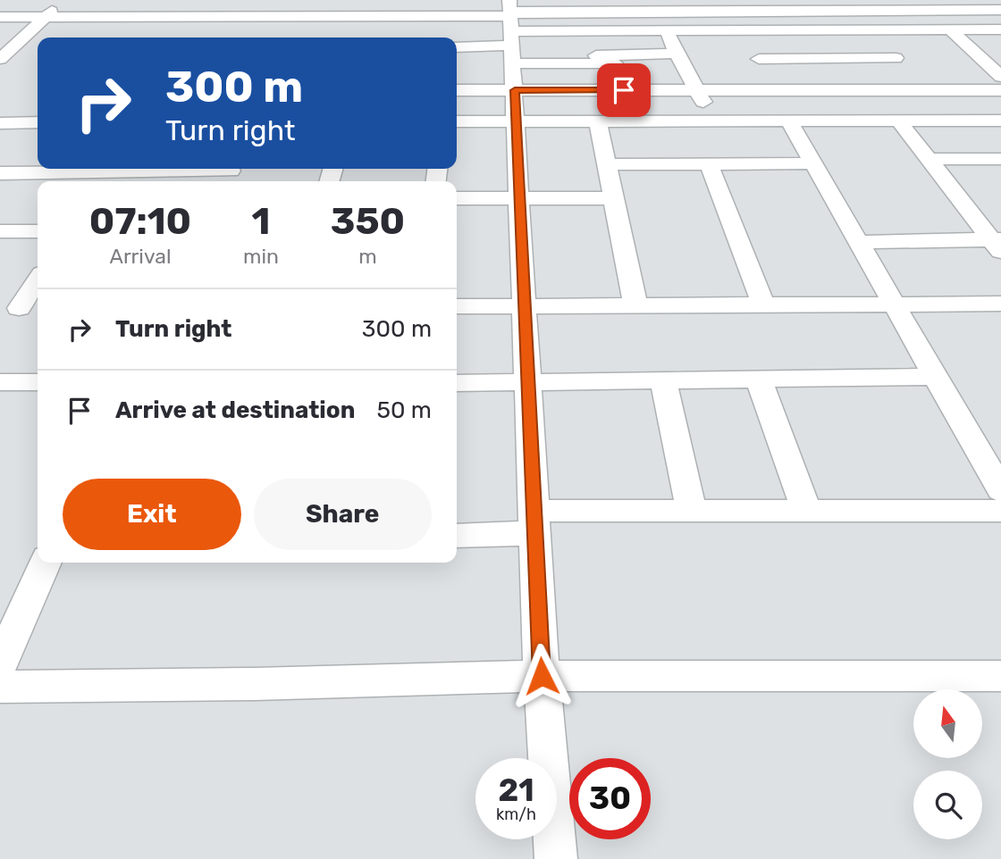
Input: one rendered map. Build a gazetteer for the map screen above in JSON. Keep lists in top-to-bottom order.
{
  "north": "top",
  "page": {
    "turn": ["300 m", "Turn right"],
    "eta": [
      "07:10",
      "Arrival",
      "1",
      "min",
      "350",
      "m"
    ],
    "list": [
      {
        "name": "Turn right",
        "value": "300 m"
      },
      {
        "name": "Arrive at destination",
        "value": "50 m"
      }
    ],
    "buttons": ["Exit", "Share"],
    "speed": "21 km/h",
    "limit": "30"
  }
}
